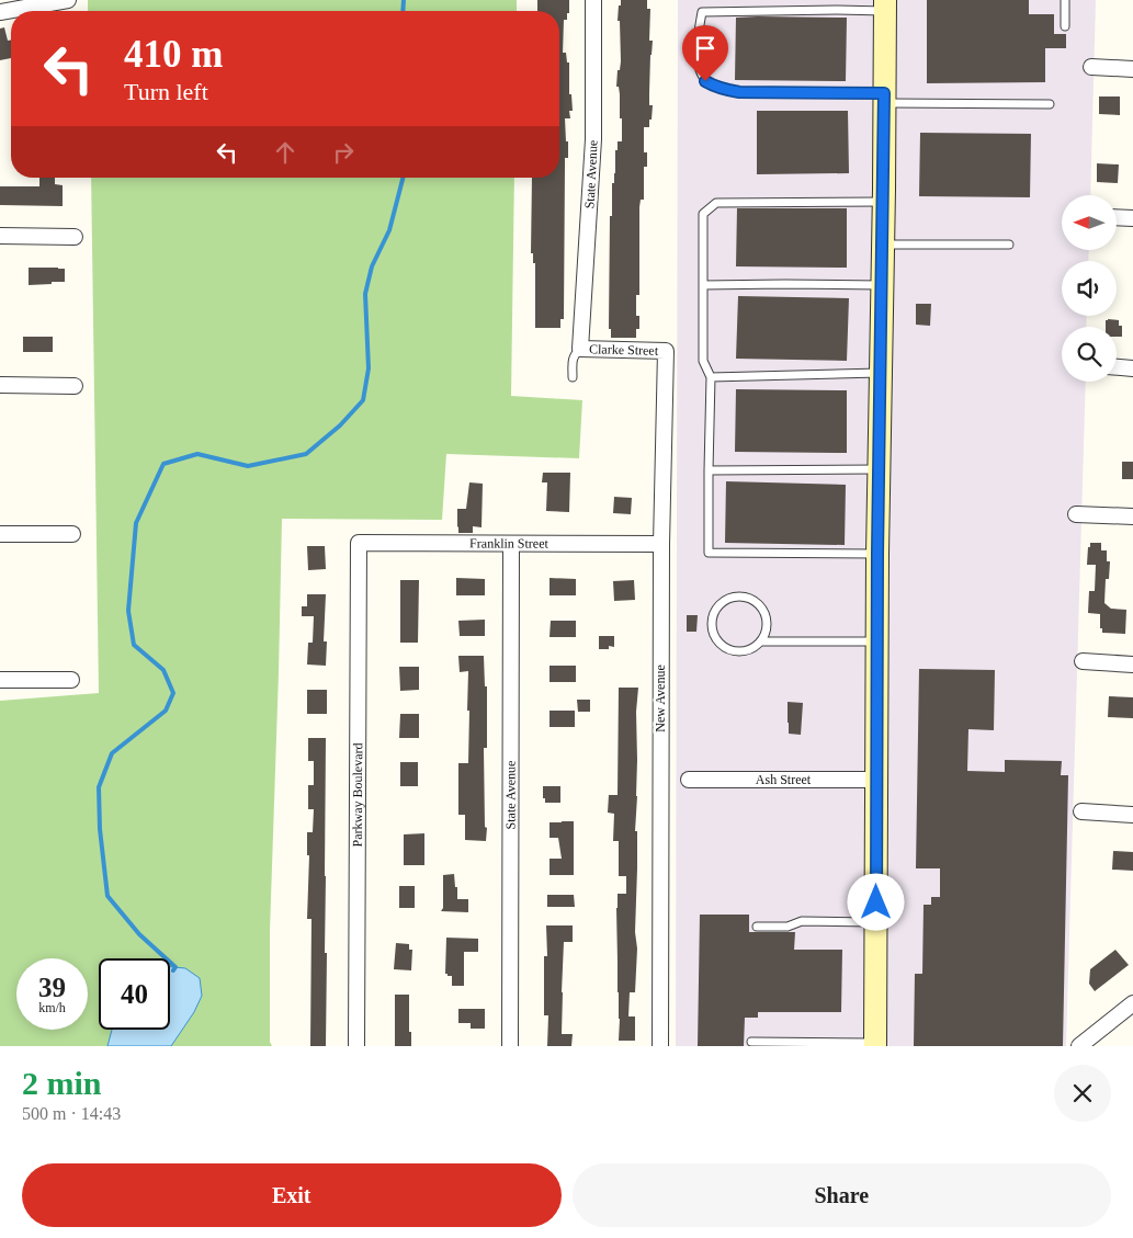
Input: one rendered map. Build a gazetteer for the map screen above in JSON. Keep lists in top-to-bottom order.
{
  "streets": {
    "street": [
      "State Avenue",
      "Clarke Street",
      "Franklin Street",
      "New Avenue",
      "Ash Street",
      "Parkway Boulevard"
    ]
  },
  "crossings": [
    ["State Avenue", "Clarke Street"],
    ["State Avenue", "Franklin Street"],
    ["Clarke Street", "New Avenue"],
    ["Franklin Street", "New Avenue"],
    ["Franklin Street", "Parkway Boulevard"]
  ],
  "north": "left",
  "page": {
    "turn": ["410 m", "Turn left"],
    "speed": "39 km/h",
    "limit": "40",
    "heading": ["2 min", "500 m · 14:43"],
    "buttons": ["Exit", "Share"]
  }
}
